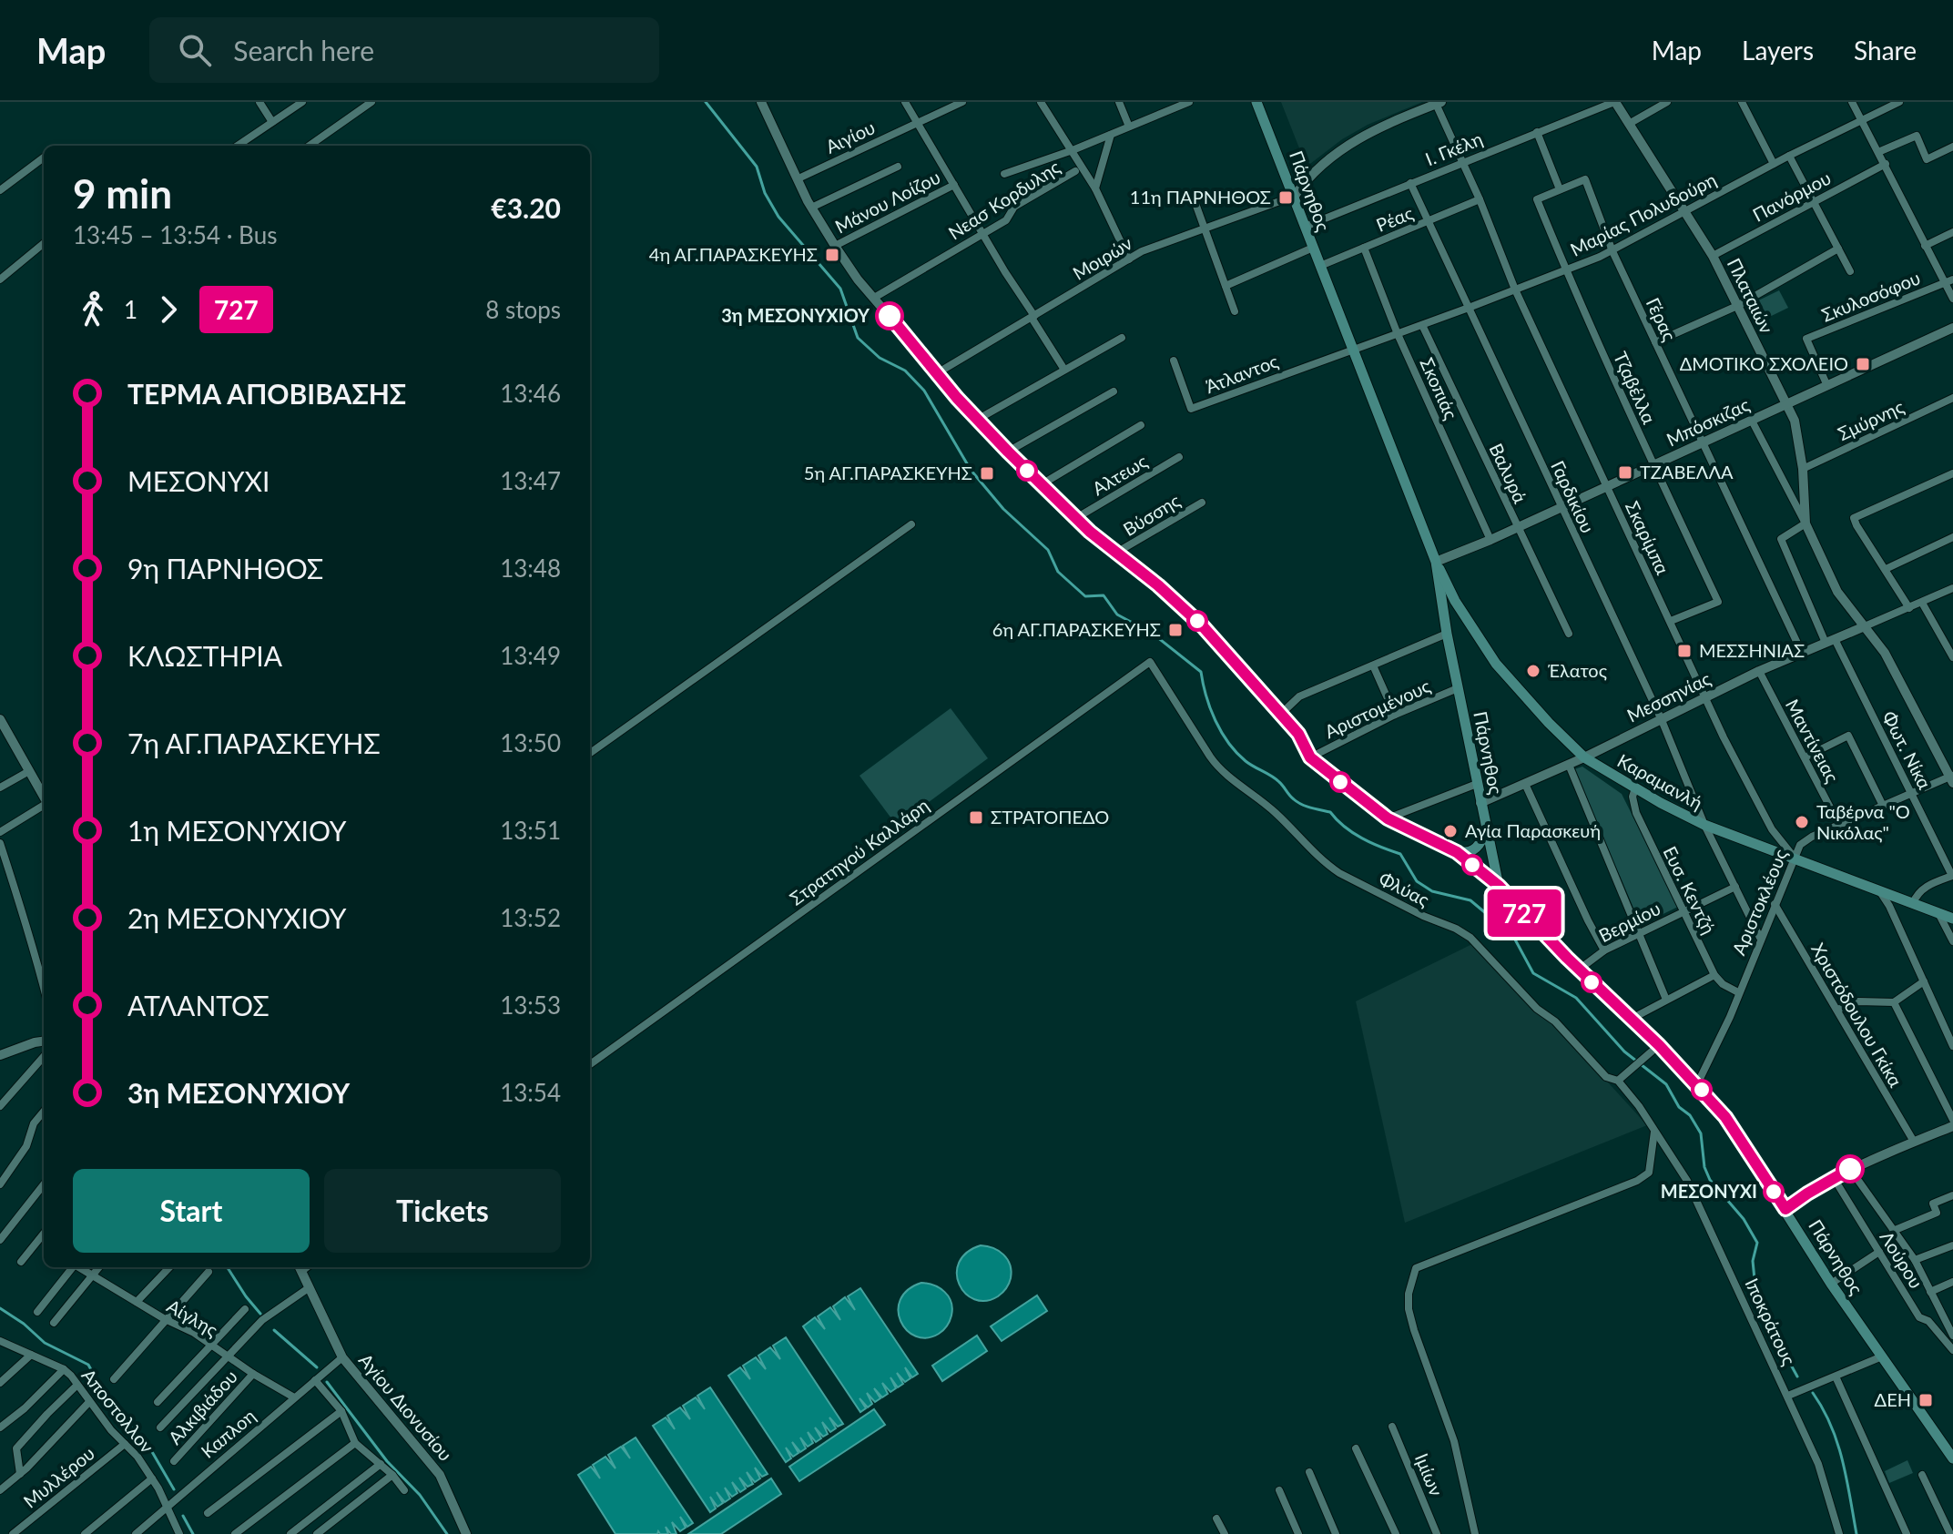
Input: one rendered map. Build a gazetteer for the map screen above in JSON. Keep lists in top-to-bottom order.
{
  "streets": {
    "main road": ["Πάρνηθος", "Καραμανλή"],
    "street": [
      "Αιγίου",
      "Ι. Γκέλη",
      "Πανόρμου",
      "Νεασ Κορδυλης",
      "Μάνου Λοίζου",
      "Μαρίας Πολυδούρη",
      "Ρέας",
      "Μοιρών",
      "Πλαταιών",
      "Σκυλοσόφου",
      "Γέρας",
      "Άτλαντος",
      "Τζαβέλλα",
      "Σκοπιάς",
      "Σμύρνης",
      "Μπόσκιζας",
      "Βαλυρά",
      "Αλτεως",
      "Γαρδικίου",
      "Βύσσης",
      "Σκαρίμπα",
      "Μεσσηνίας",
      "Αριστομένους",
      "Μαντίνειας",
      "Φωτ. Νίκα",
      "Στρατηγού Καλλάρη",
      "Φλύας",
      "Ευσ. Κεντζή",
      "Αριστοκλέους",
      "Βερμίου",
      "Χριστόδουλου Γκίκα",
      "Λούρου",
      "Αίγλης",
      "Ιποκράτους",
      "Αλκιβιάδου",
      "Αγίου Διονυσίου",
      "Αποστολλον",
      "Καπλοη",
      "Ιμίων",
      "Μυλλέρου"
    ]
  },
  "crossings": [
    ["Ι. Γκέλη", "Πάρνηθος"],
    ["Ι. Γκέλη", "Πλαταιών"],
    ["Ι. Γκέλη", "Γαρδικίου"],
    ["Ι. Γκέλη", "Σκαρίμπα"],
    ["Πάρνηθος", "Μαρίας Πολυδούρη"],
    ["Πάρνηθος", "Ρέας"],
    ["Πάρνηθος", "Μοιρών"],
    ["Πάρνηθος", "Άτλαντος"],
    ["Πάρνηθος", "Μπόσκιζας"],
    ["Πάρνηθος", "Μεσσηνίας"],
    ["Πάρνηθος", "Αριστομένους"],
    ["Πάρνηθος", "Καραμανλή"],
    ["Πάρνηθος", "Αριστοκλέους"],
    ["Πάρνηθος", "Βερμίου"],
    ["Πανόρμου", "Πλαταιών"],
    ["Μαρίας Πολυδούρη", "Πλαταιών"],
    ["Μαρίας Πολυδούρη", "Γέρας"],
    ["Μαρίας Πολυδούρη", "Άτλαντος"],
    ["Μαρίας Πολυδούρη", "Τζαβέλλα"],
    ["Μαρίας Πολυδούρη", "Σκοπιάς"],
    ["Μαρίας Πολυδούρη", "Βαλυρά"],
    ["Μαρίας Πολυδούρη", "Γαρδικίου"],
    ["Μαρίας Πολυδούρη", "Σκαρίμπα"],
    ["Ρέας", "Σκοπιάς"],
    ["Ρέας", "Γαρδικίου"],
    ["Ρέας", "Σκαρίμπα"],
    ["Πλαταιών", "Σμύρνης"],
    ["Πλαταιών", "Μπόσκιζας"],
    ["Πλαταιών", "Μεσσηνίας"],
    ["Πλαταιών", "Φωτ. Νίκα"],
    ["Πλαταιών", "Αριστοκλέους"],
    ["Σκυλοσόφου", "Μπόσκιζας"],
    ["Γέρας", "Τζαβέλλα"],
    ["Γέρας", "Μπόσκιζας"],
    ["Γέρας", "Μεσσηνίας"],
    ["Τζαβέλλα", "Μπόσκιζας"],
    ["Τζαβέλλα", "Σκαρίμπα"],
    ["Σκοπιάς", "Μπόσκιζας"],
    ["Μπόσκιζας", "Βαλυρά"],
    ["Μπόσκιζας", "Γαρδικίου"],
    ["Μπόσκιζας", "Σκαρίμπα"],
    ["Μπόσκιζας", "Καραμανλή"],
    ["Γαρδικίου", "Μεσσηνίας"],
    ["Γαρδικίου", "Καραμανλή"],
    ["Γαρδικίου", "Αριστοκλέους"],
    ["Γαρδικίου", "Βερμίου"],
    ["Σκαρίμπα", "Μεσσηνίας"],
    ["Σκαρίμπα", "Καραμανλή"],
    ["Σκαρίμπα", "Αριστοκλέους"],
    ["Μεσσηνίας", "Μαντίνειας"],
    ["Μεσσηνίας", "Φωτ. Νίκα"],
    ["Μεσσηνίας", "Καραμανλή"],
    ["Μαντίνειας", "Αριστοκλέους"],
    ["Φωτ. Νίκα", "Αριστοκλέους"],
    ["Καραμανλή", "Ευσ. Κεντζή"],
    ["Καραμανλή", "Αριστοκλέους"],
    ["Στρατηγού Καλλάρη", "Φλύας"],
    ["Φλύας", "Ιποκράτους"],
    ["Ευσ. Κεντζή", "Αριστοκλέους"],
    ["Ευσ. Κεντζή", "Βερμίου"],
    ["Αριστοκλέους", "Χριστόδουλου Γκίκα"],
    ["Αίγλης", "Αλκιβιάδου"],
    ["Αίγλης", "Καπλοη"],
    ["Αγίου Διονυσίου", "Καπλοη"],
    ["Αποστολλον", "Καπλοη"],
    ["Αποστολλον", "Μυλλέρου"]
  ],
  "places": {
    "transit": [
      "11η ΠΑΡΝΗΘΟΣ",
      "4η ΑΓ.ΠΑΡΑΣΚΕΥΗΣ",
      "ΔΜΟΤΙΚΟ ΣΧΟΛΕΙΟ",
      "ΤΖΑΒΕΛΛΑ",
      "5η ΑΓ.ΠΑΡΑΣΚΕΥΗΣ",
      "6η ΑΓ.ΠΑΡΑΣΚΕΥΗΣ",
      "ΜΕΣΣΗΝΙΑΣ",
      "ΣΤΡΑΤΟΠΕΔΟ",
      "ΔΕΗ"
    ],
    "other": [
      "3η ΜΕΣΟΝΥΧΙΟΥ",
      "Έλατος",
      "Ταβέρνα \"Ο Νικόλας\"",
      "Αγία Παρασκευή",
      "ΜΕΣΟΝΥΧΙ"
    ]
  },
  "lines": ["bus line 727"],
  "page": {
    "header": "Map",
    "search": "Search here",
    "nav": ["Map", "Layers", "Share"],
    "on_map": "727",
    "heading": ["9 min", "13:45 – 13:54 · Bus", "€3.20"],
    "legs": ["1", "727", "8 stops"],
    "list": [
      {
        "name": "ΤΕΡΜΑ ΑΠΟΒΙΒΑΣΗΣ",
        "value": "13:46"
      },
      {
        "name": "ΜΕΣΟΝΥΧΙ",
        "value": "13:47"
      },
      {
        "name": "9η ΠΑΡΝΗΘΟΣ",
        "value": "13:48"
      },
      {
        "name": "ΚΛΩΣΤΗΡΙΑ",
        "value": "13:49"
      },
      {
        "name": "7η ΑΓ.ΠΑΡΑΣΚΕΥΗΣ",
        "value": "13:50"
      },
      {
        "name": "1η ΜΕΣΟΝΥΧΙΟΥ",
        "value": "13:51"
      },
      {
        "name": "2η ΜΕΣΟΝΥΧΙΟΥ",
        "value": "13:52"
      },
      {
        "name": "ΑΤΛΑΝΤΟΣ",
        "value": "13:53"
      },
      {
        "name": "3η ΜΕΣΟΝΥΧΙΟΥ",
        "value": "13:54"
      }
    ],
    "buttons": ["Start", "Tickets"]
  }
}
